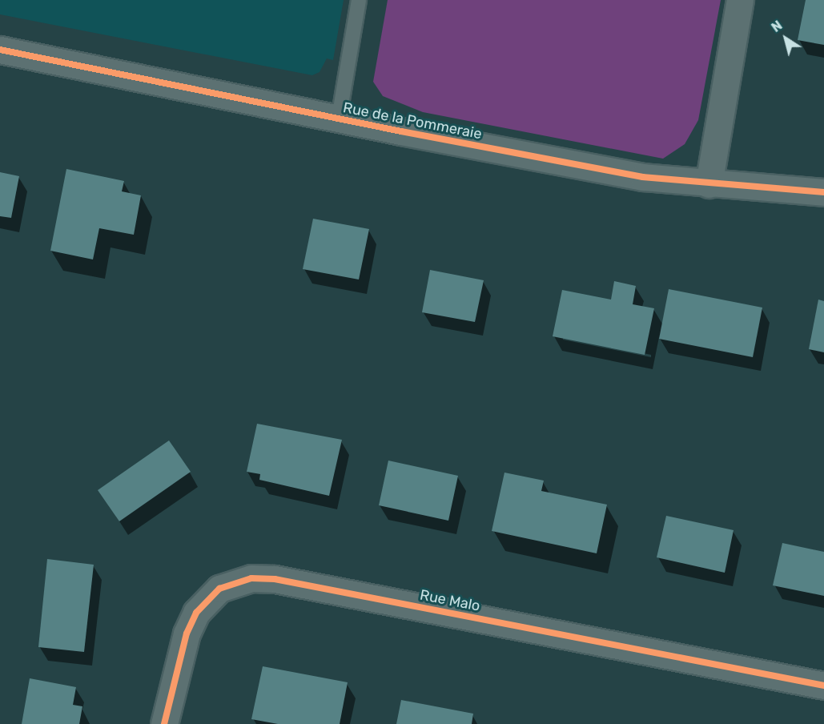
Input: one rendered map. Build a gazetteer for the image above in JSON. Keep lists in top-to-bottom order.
{
  "streets": {
    "street": ["Rue de la Pommeraie", "Rue Malo"]
  },
  "north": "top left"
}
